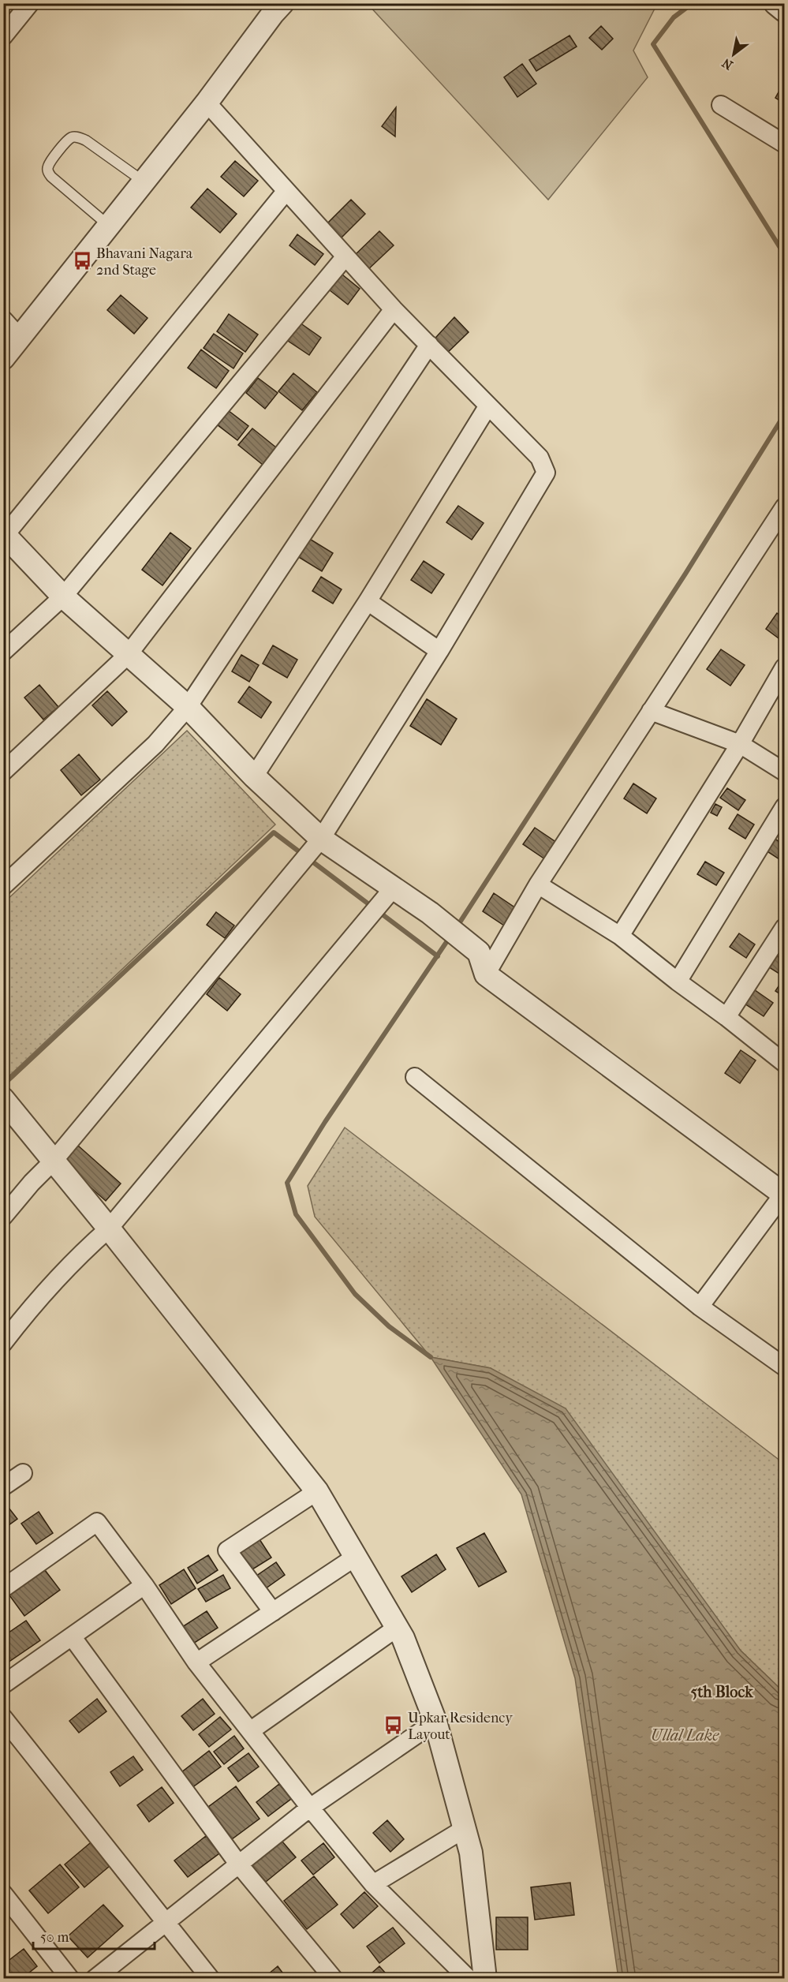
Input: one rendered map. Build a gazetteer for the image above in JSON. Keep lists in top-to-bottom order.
{
  "districts": ["5th Block"],
  "water": ["Ullal Lake"],
  "places": {
    "bus stop": ["Bhavani Nagara 2nd Stage", "Upkar Residency Layout"]
  },
  "scale_bar": "50 m",
  "north": "bottom left"
}
